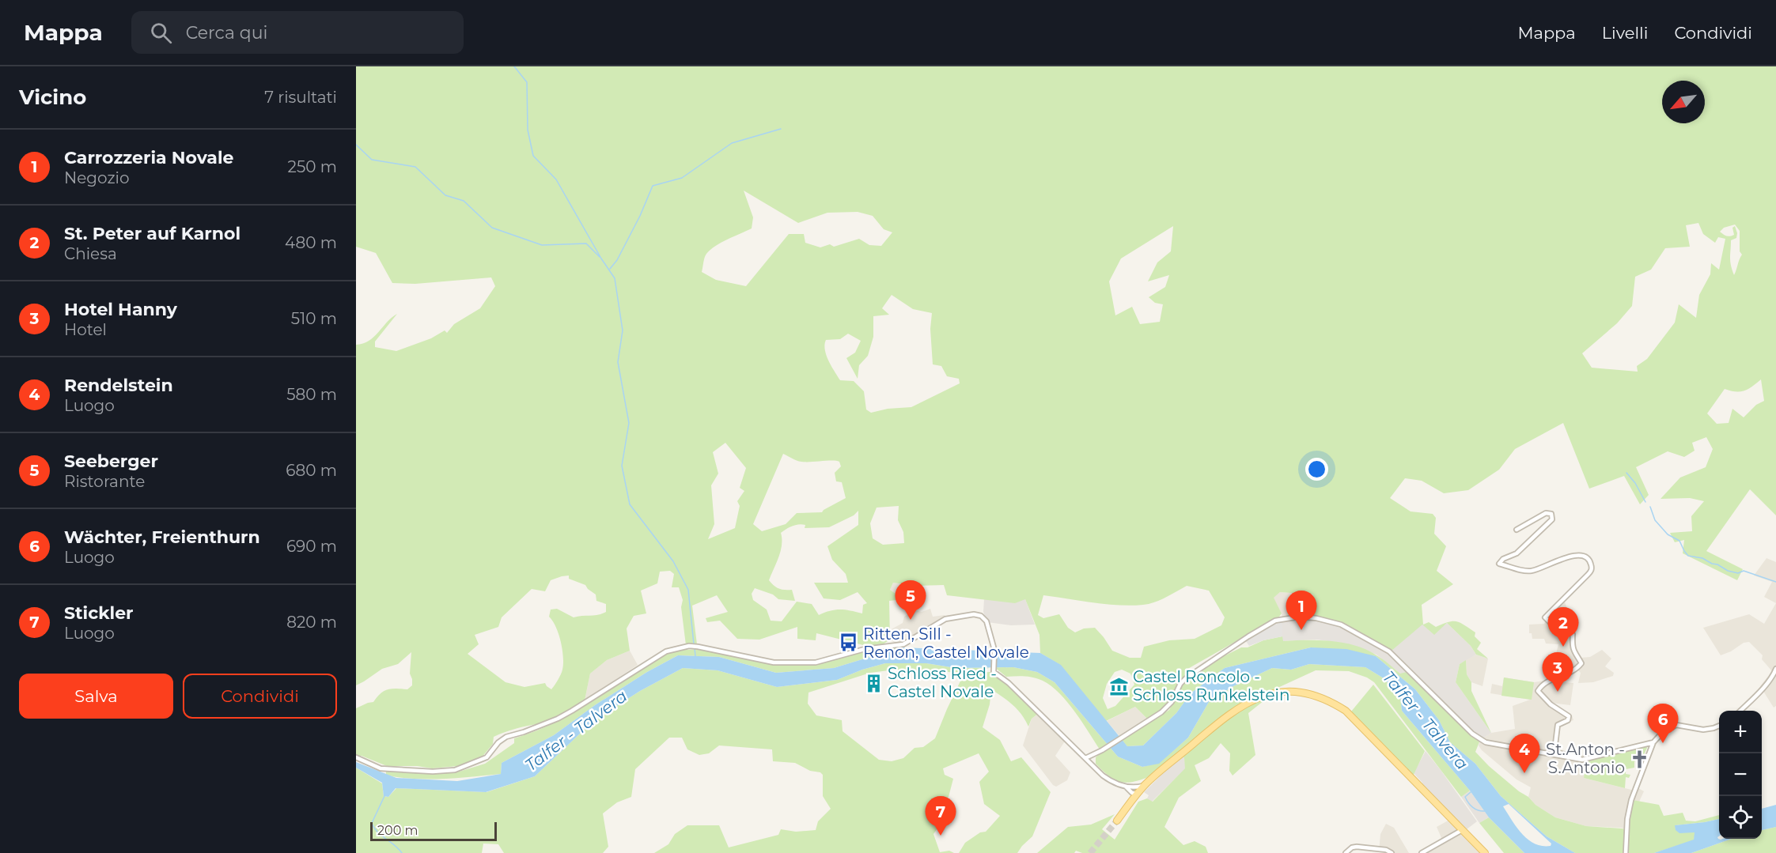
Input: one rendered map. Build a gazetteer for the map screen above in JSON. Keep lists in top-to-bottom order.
{
  "water": ["Talfer - Talvera"],
  "places": {
    "bus stop": ["Ritten, Sill - Renon, Castel Novale"],
    "building": ["Schloss Ried - Castel Novale"],
    "museum": ["Castel Roncolo - Schloss Runkelstein"],
    "church": ["St.Anton - S.Antonio"]
  },
  "scale_bar": "200 m",
  "north": "bottom left",
  "page": {
    "header": "Mappa",
    "search": "Cerca qui",
    "nav": ["Mappa", "Livelli", "Condividi"],
    "heading": ["Vicino", "7 risultati"],
    "list": [
      {
        "mark": "1",
        "name": "Carrozzeria Novale",
        "note": "Negozio",
        "value": "250 m"
      },
      {
        "mark": "2",
        "name": "St. Peter auf Karnol",
        "note": "Chiesa",
        "value": "480 m"
      },
      {
        "mark": "3",
        "name": "Hotel Hanny",
        "note": "Hotel",
        "value": "510 m"
      },
      {
        "mark": "4",
        "name": "Rendelstein",
        "note": "Luogo",
        "value": "580 m"
      },
      {
        "mark": "5",
        "name": "Seeberger",
        "note": "Ristorante",
        "value": "680 m"
      },
      {
        "mark": "6",
        "name": "Wächter, Freienthurn",
        "note": "Luogo",
        "value": "690 m"
      },
      {
        "mark": "7",
        "name": "Stickler",
        "note": "Luogo",
        "value": "820 m"
      }
    ],
    "pins": [
      "5",
      "1",
      "2",
      "3",
      "6",
      "4",
      "7"
    ],
    "buttons": ["Salva", "Condividi"],
    "map_buttons": ["+", "−"],
    "scale": "200 m"
  }
}
